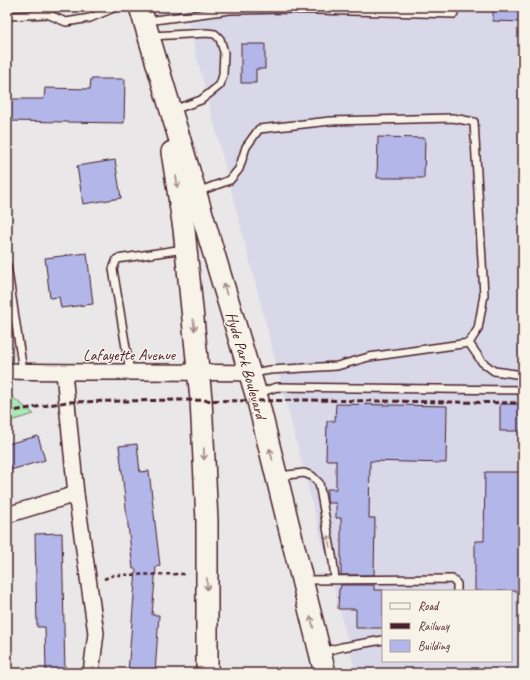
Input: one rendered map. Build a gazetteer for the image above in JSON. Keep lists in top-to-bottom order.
{
  "streets": {
    "main road": ["Hyde Park Boulevard"],
    "street": ["Lafayette Avenue"]
  },
  "crossings": [
    ["Lafayette Avenue", "Hyde Park Boulevard"]
  ],
  "legend": ["Road", "Railway", "Building"]
}
